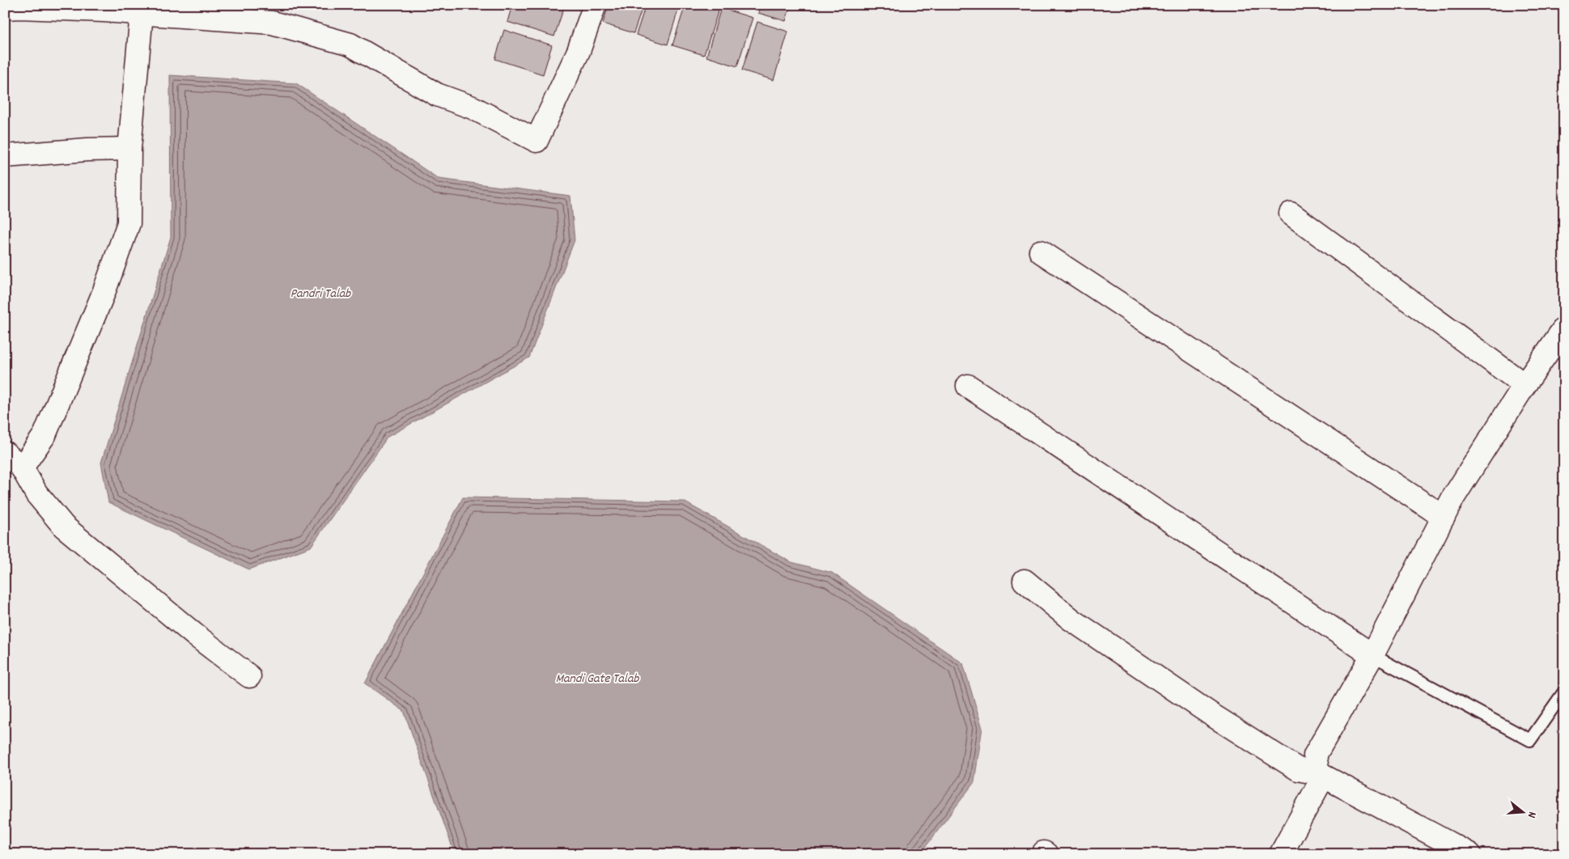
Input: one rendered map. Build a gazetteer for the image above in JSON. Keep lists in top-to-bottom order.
{
  "water": ["Pandri Talab", "Mandi Gate Talab"],
  "north": "right"
}
